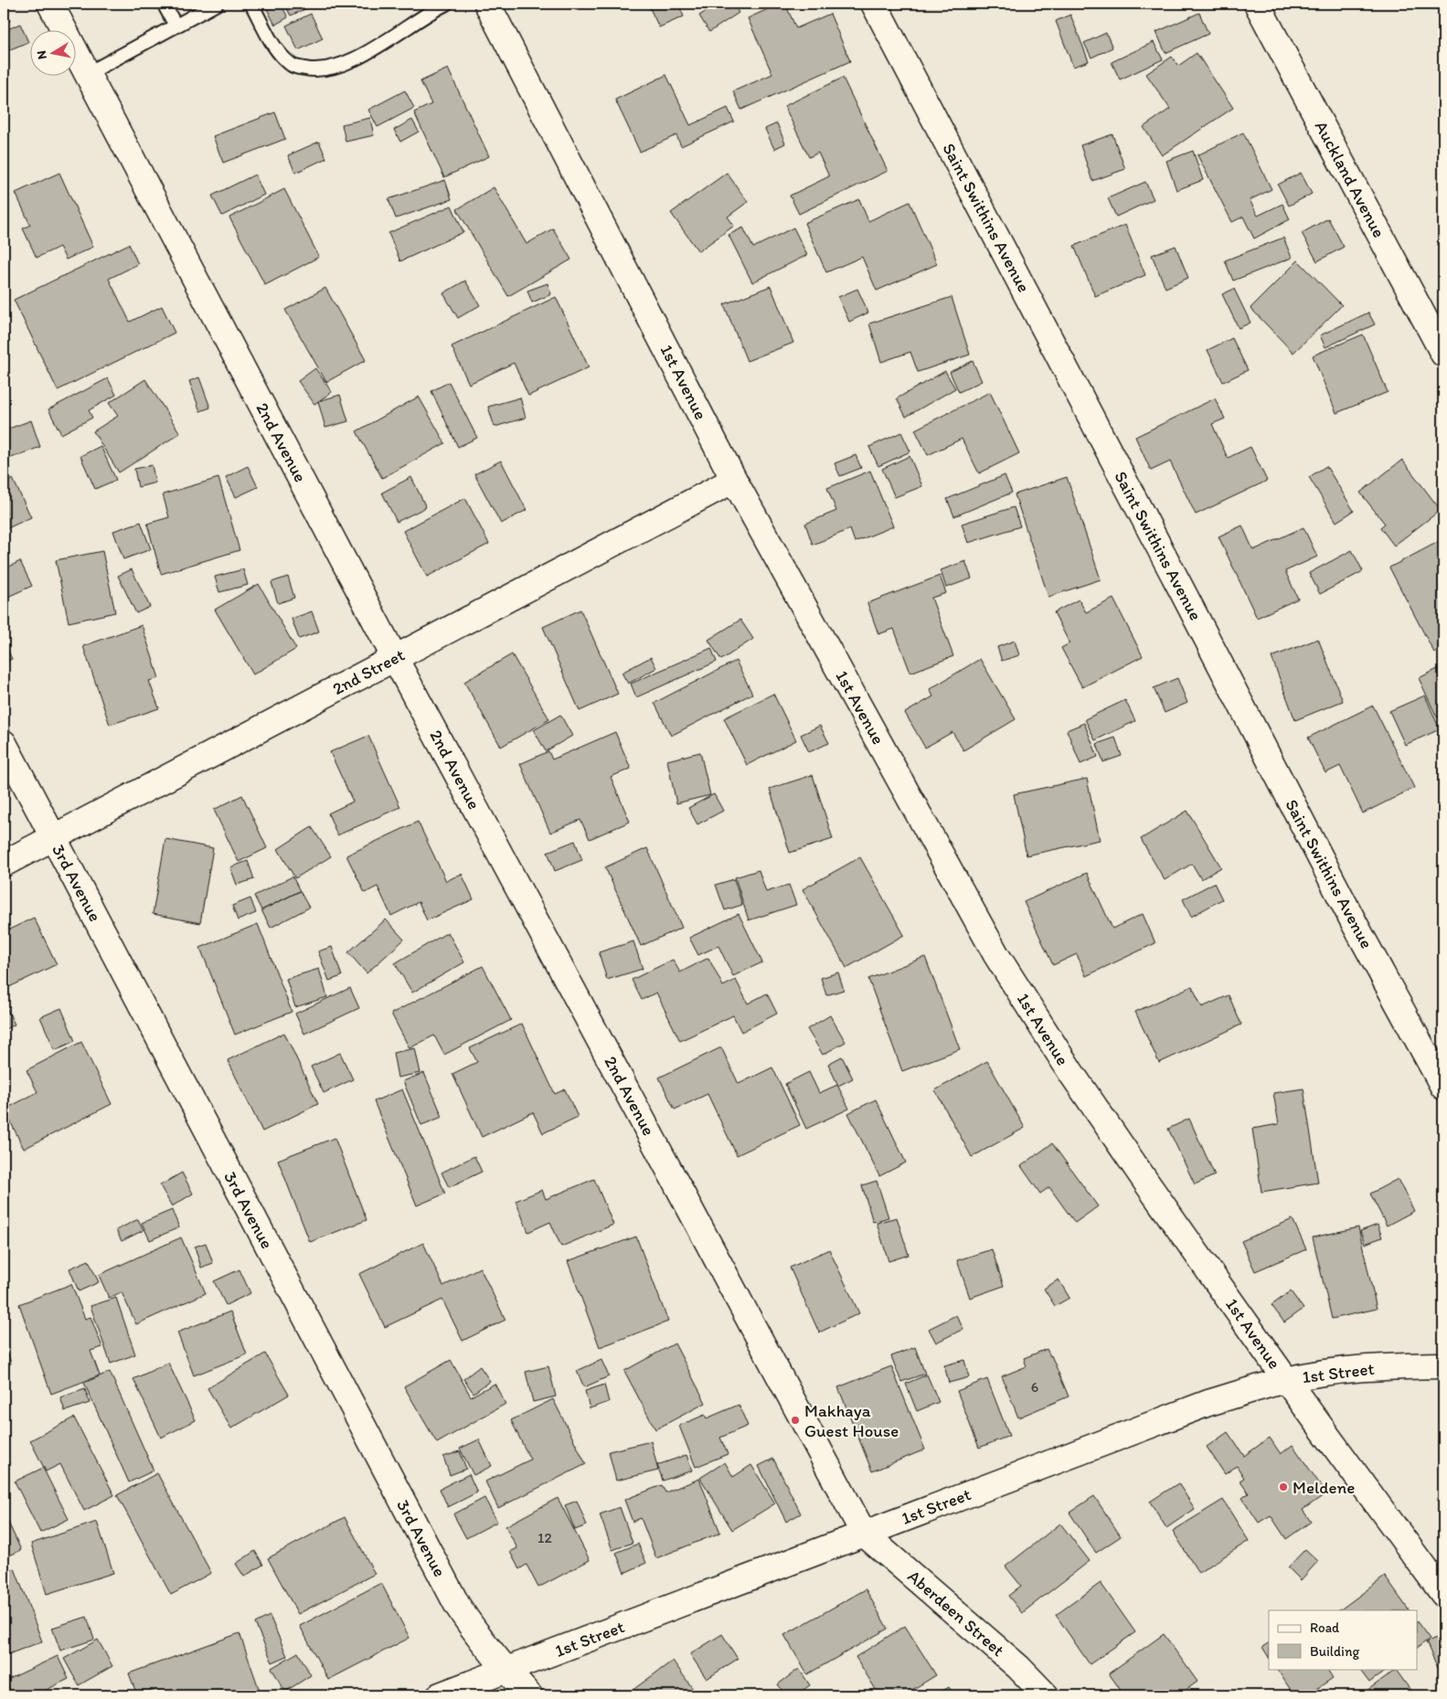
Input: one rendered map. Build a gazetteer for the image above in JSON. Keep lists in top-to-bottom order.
{
  "streets": {
    "street": [
      "Auckland Avenue",
      "Saint Swithins Avenue",
      "1st Avenue",
      "2nd Avenue",
      "2nd Street",
      "3rd Avenue",
      "1st Street",
      "Aberdeen Street"
    ]
  },
  "crossings": [
    ["1st Avenue", "2nd Street"],
    ["1st Avenue", "1st Street"],
    ["2nd Avenue", "2nd Street"],
    ["2nd Avenue", "1st Street"],
    ["2nd Avenue", "Aberdeen Street"],
    ["2nd Street", "3rd Avenue"],
    ["3rd Avenue", "1st Street"],
    ["1st Street", "Aberdeen Street"]
  ],
  "places": ["Makhaya Guest House", "Meldene"],
  "house_numbers": ["6", "12"],
  "legend": ["Road", "Building"],
  "north": "left"
}
